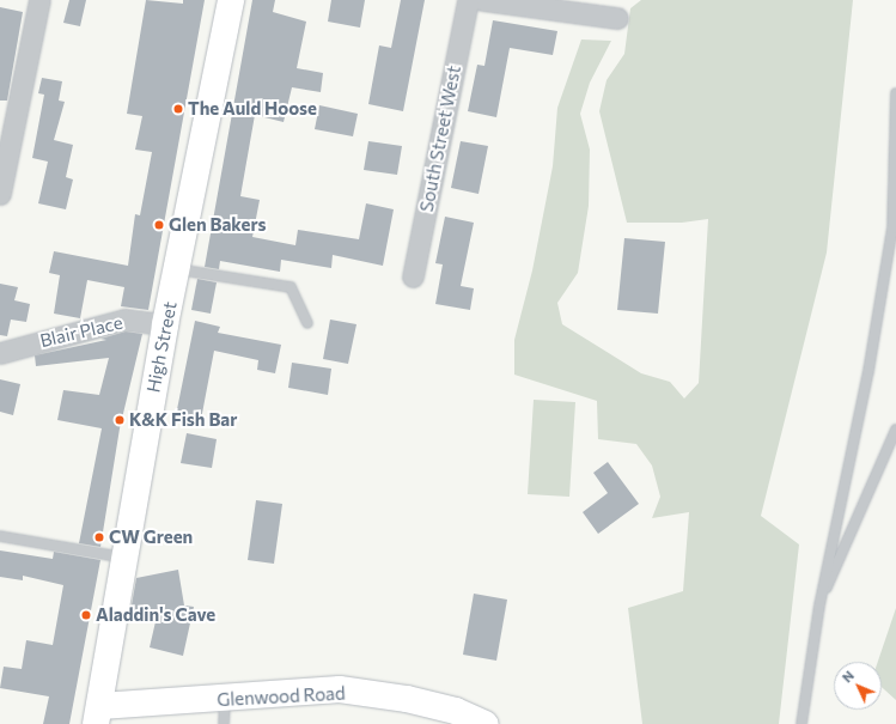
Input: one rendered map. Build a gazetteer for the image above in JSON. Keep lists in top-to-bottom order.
{
  "streets": {
    "main road": ["High Street", "Glenwood Road"],
    "street": ["South Street West", "Blair Place"]
  },
  "crossings": [
    ["Blair Place", "High Street"],
    ["High Street", "Glenwood Road"]
  ],
  "places": [
    "The Auld Hoose",
    "Glen Bakers",
    "K&K Fish Bar",
    "CW Green",
    "Aladdin's Cave"
  ],
  "north": "top left"
}
